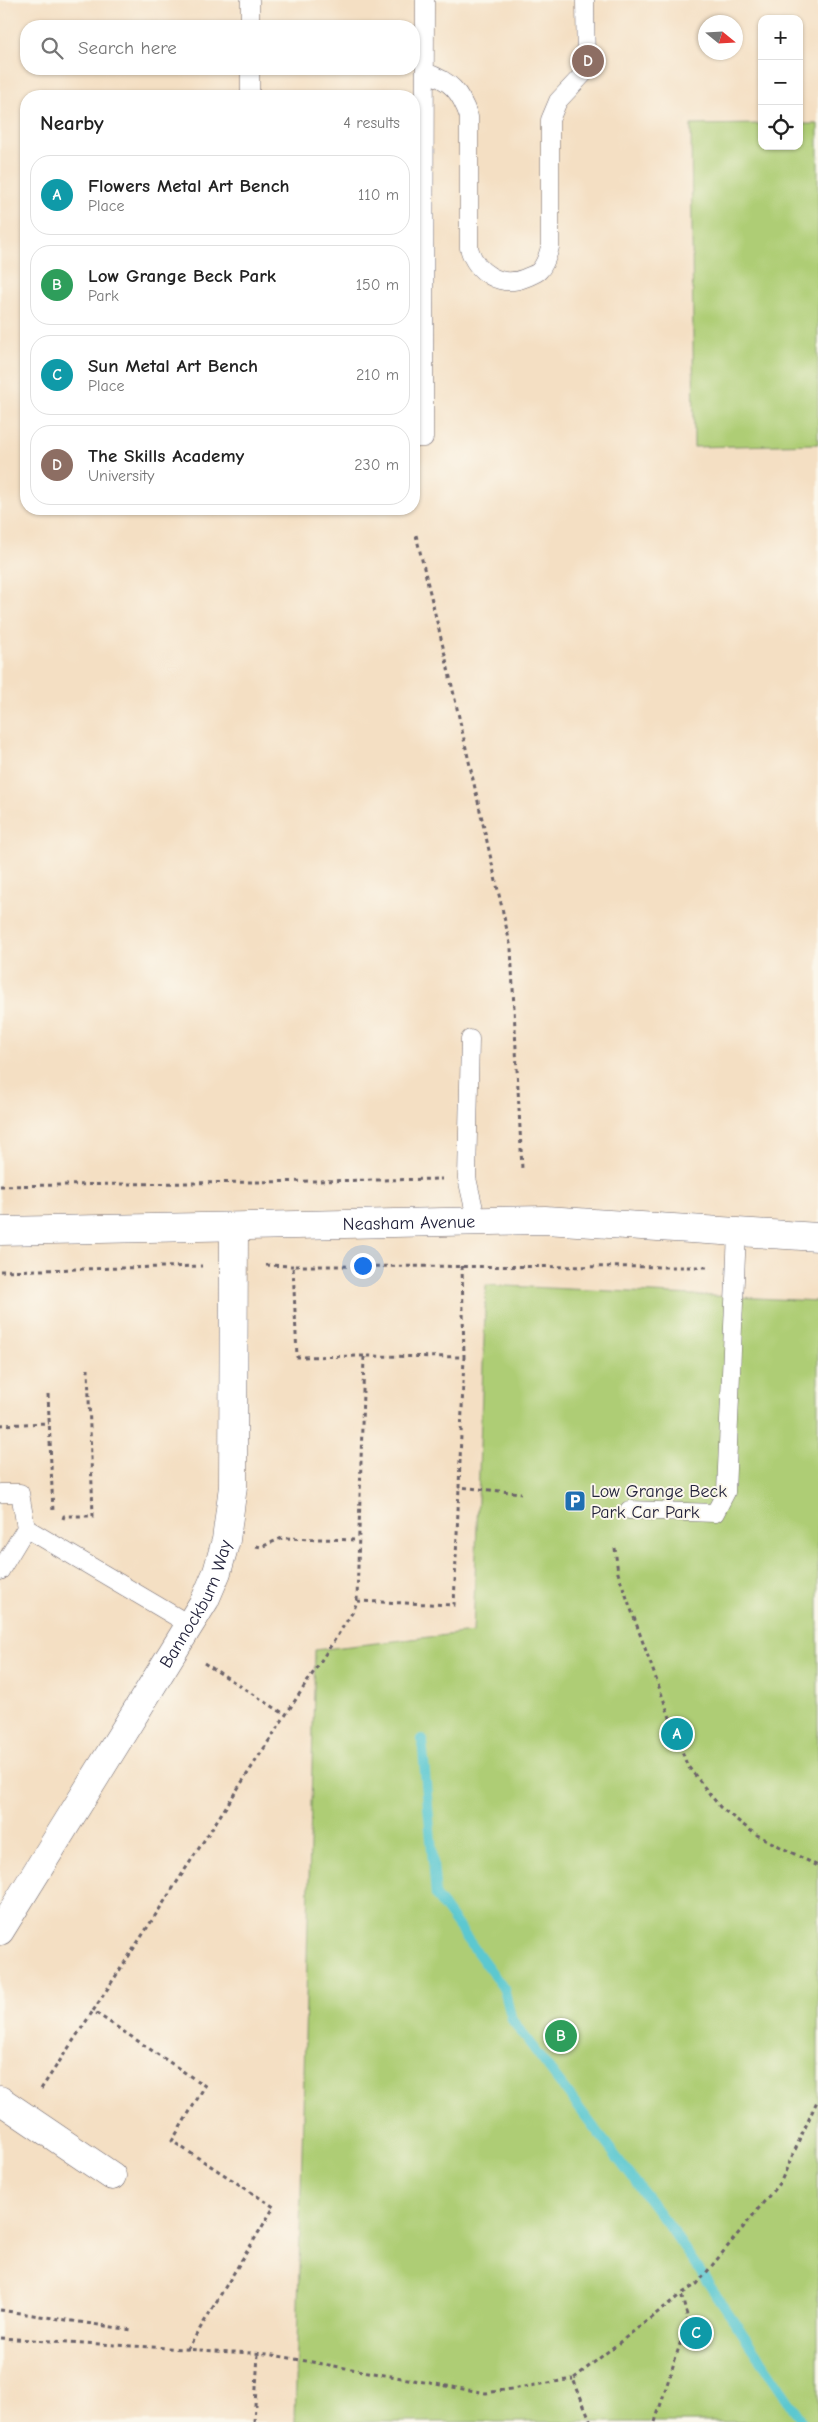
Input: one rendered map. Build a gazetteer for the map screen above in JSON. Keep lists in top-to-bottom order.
{
  "streets": {
    "street": ["Neasham Avenue", "Bannockburn Way"]
  },
  "crossings": [
    ["Neasham Avenue", "Bannockburn Way"]
  ],
  "places": {
    "parking": ["Low Grange Beck Park Car Park"]
  },
  "north": "right",
  "page": {
    "map_buttons": ["+", "−"],
    "search": "Search here",
    "pins": [
      "D",
      "A",
      "B",
      "C"
    ],
    "heading": ["Nearby", "4 results"],
    "list": [
      {
        "mark": "A",
        "name": "Flowers Metal Art Bench",
        "note": "Place",
        "value": "110 m"
      },
      {
        "mark": "B",
        "name": "Low Grange Beck Park",
        "note": "Park",
        "value": "150 m"
      },
      {
        "mark": "C",
        "name": "Sun Metal Art Bench",
        "note": "Place",
        "value": "210 m"
      },
      {
        "mark": "D",
        "name": "The Skills Academy",
        "note": "University",
        "value": "230 m"
      }
    ]
  }
}
